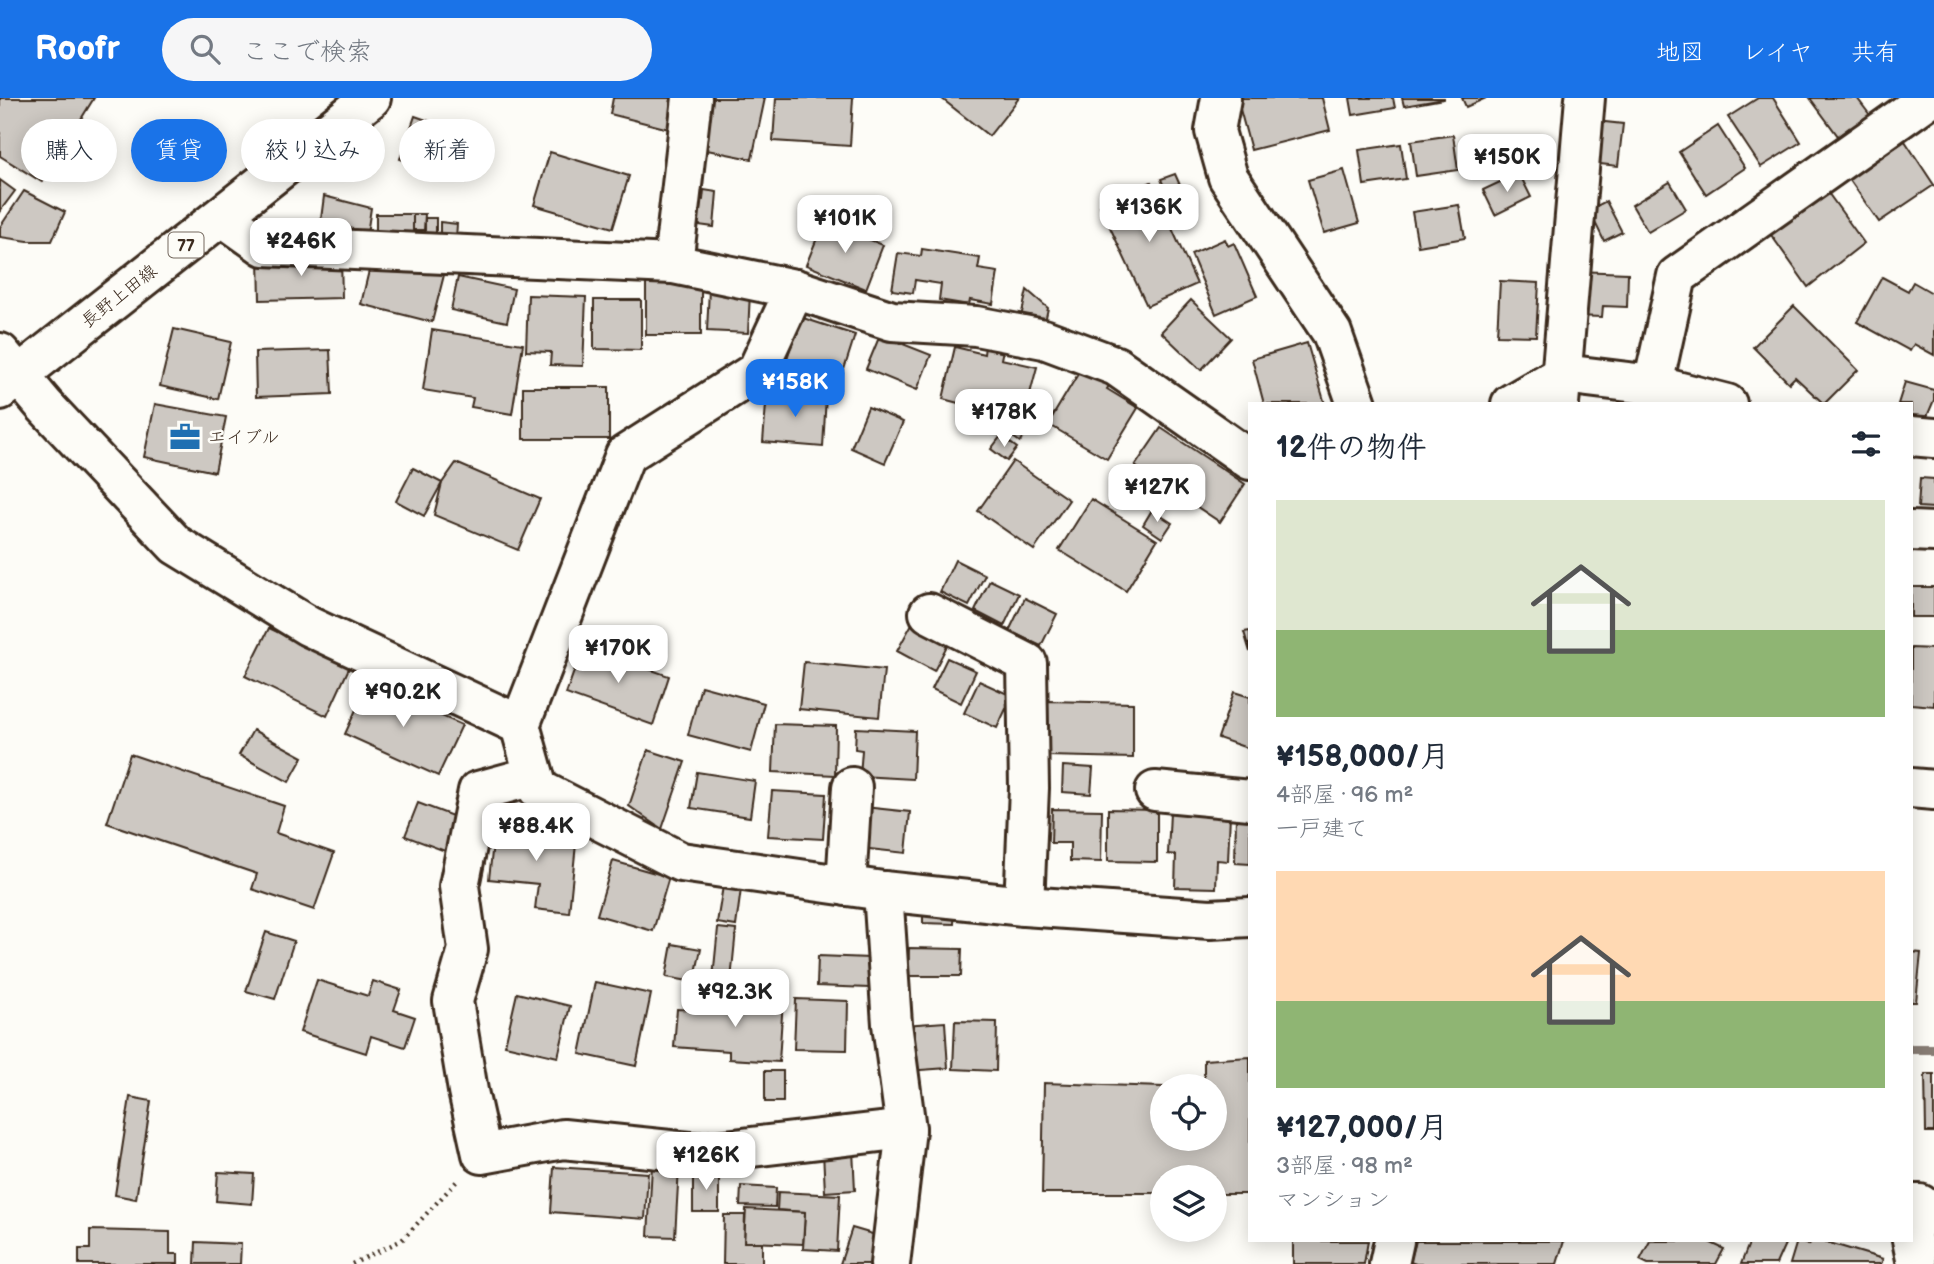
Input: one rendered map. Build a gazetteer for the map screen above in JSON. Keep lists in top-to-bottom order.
{
  "streets": {
    "street": ["77", "長野上田線"]
  },
  "places": {
    "office": ["エイブル"]
  },
  "page": {
    "header": "Roofr",
    "search": "ここで検索",
    "nav": ["地図", "レイヤ", "共有"],
    "chip": [
      "購入",
      "賃貸",
      "絞り込み",
      "新着"
    ],
    "price": [
      "¥150K",
      "¥136K",
      "¥101K",
      "¥246K",
      "¥158K",
      "¥178K",
      "¥127K",
      "¥170K",
      "¥90.2K",
      "¥88.4K",
      "¥92.3K",
      "¥126K"
    ],
    "heading": "12件の物件",
    "list": [
      {
        "name": "¥158,000/月",
        "note": "4部屋 · 96 m² · 一戸建て"
      },
      {
        "name": "¥127,000/月",
        "note": "3部屋 · 98 m² · マンション"
      }
    ]
  }
}
